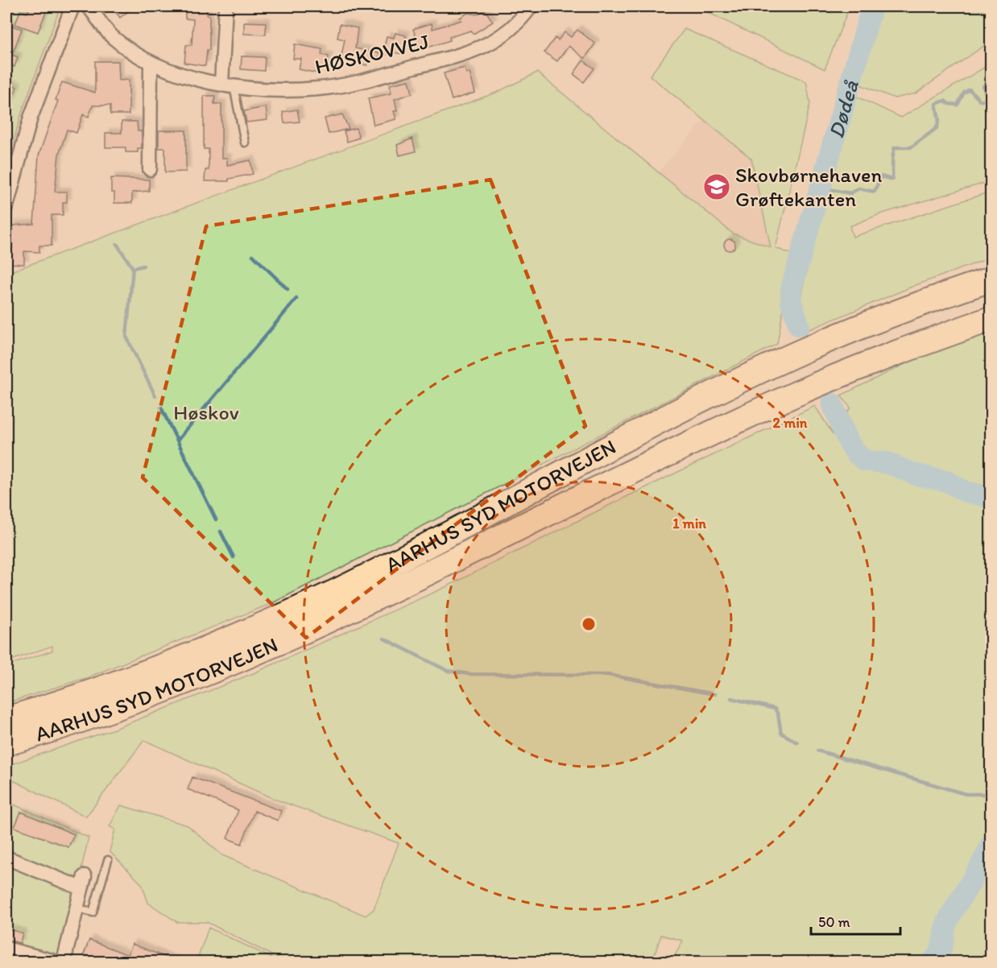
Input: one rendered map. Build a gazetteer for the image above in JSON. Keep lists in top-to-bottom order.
{
  "streets": {
    "highway": ["AARHUS SYD MOTORVEJEN"],
    "street": ["HØSKOVVEJ"]
  },
  "water": ["Dødeå"],
  "parks": ["Høskov"],
  "places": {
    "school or university": ["Skovbørnehaven Grøftekanten"]
  },
  "scale_bar": "50 m",
  "rings": ["2 min", "1 min"]
}
